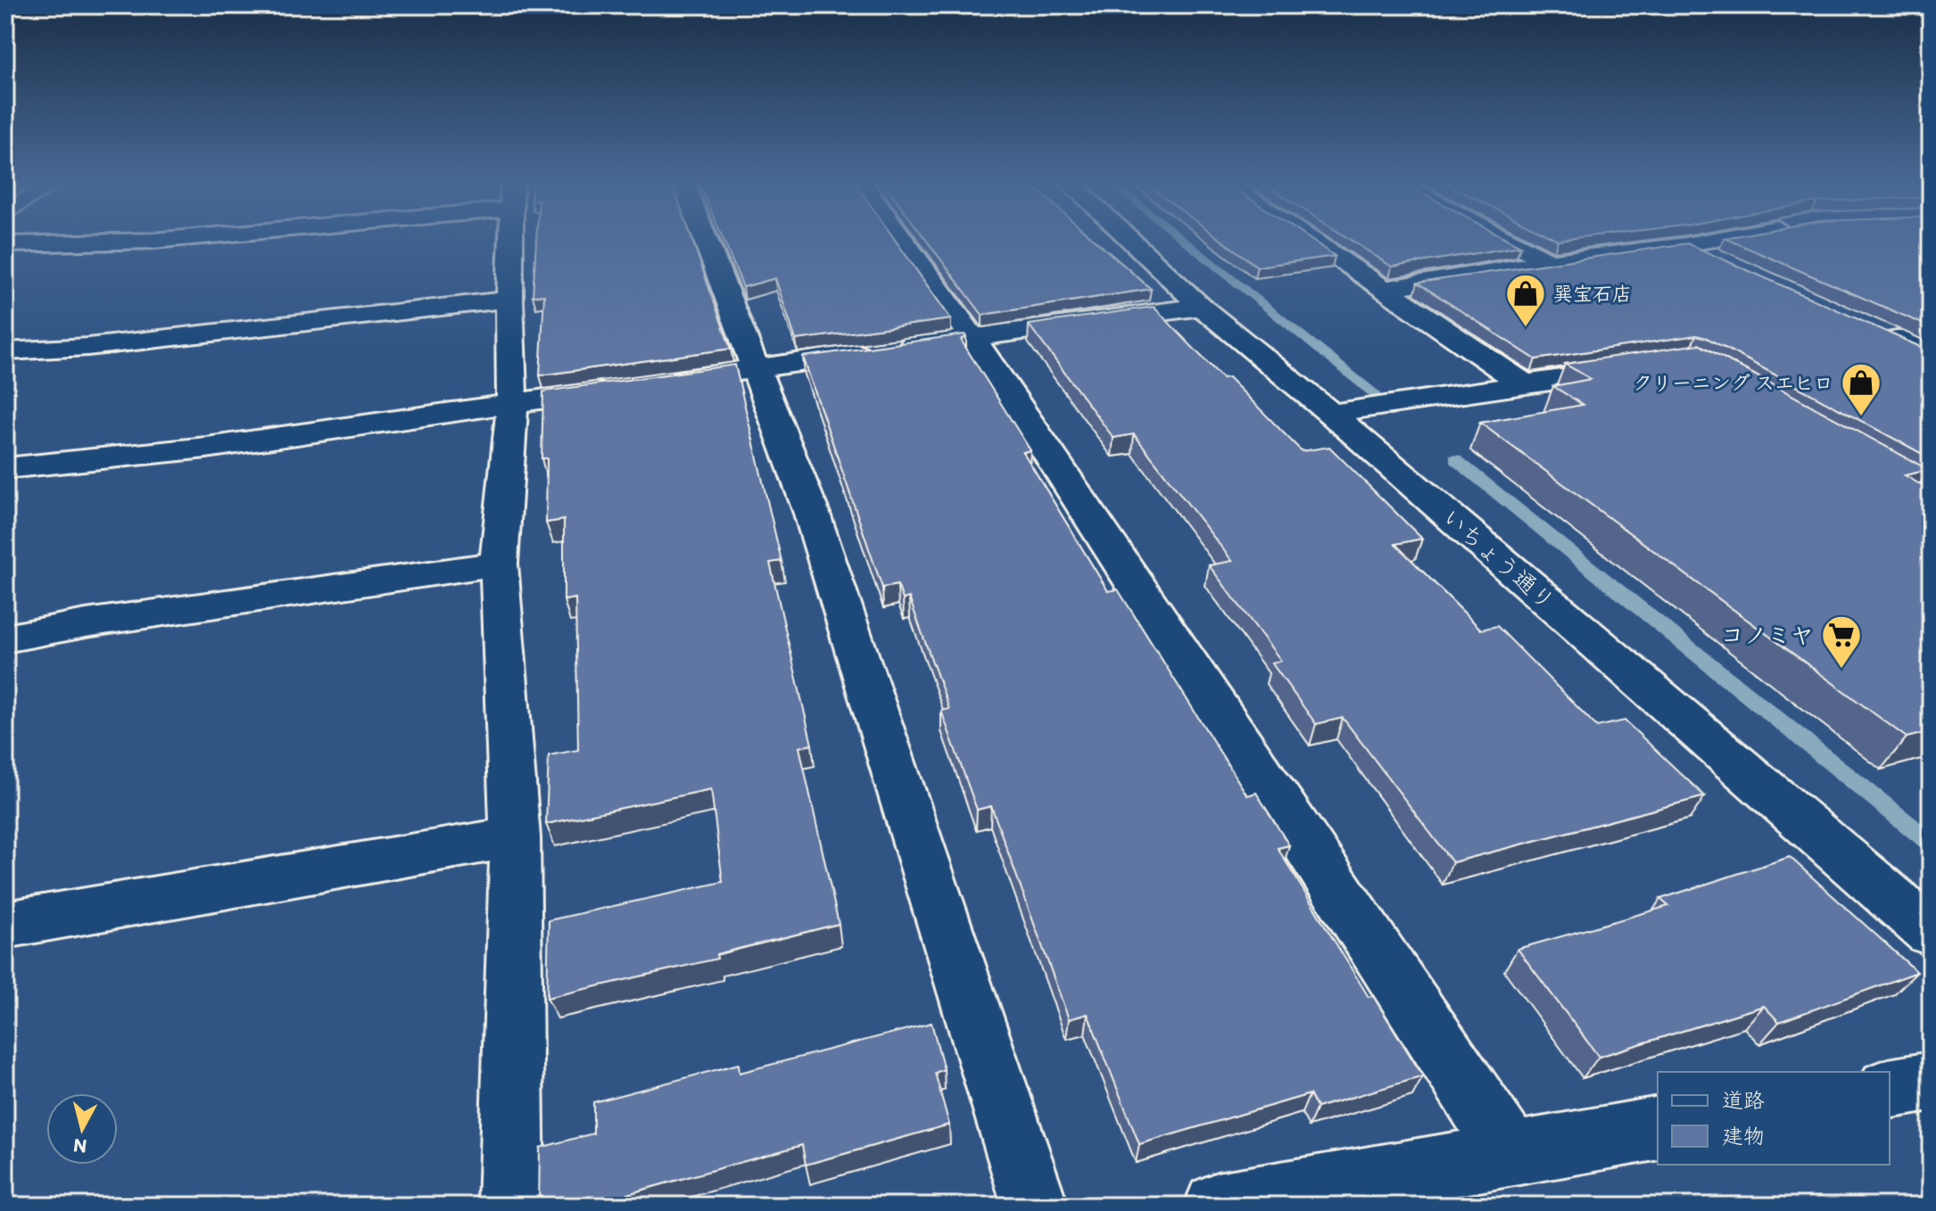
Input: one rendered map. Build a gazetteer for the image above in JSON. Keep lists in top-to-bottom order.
{
  "streets": {
    "street": ["いちょう通り"]
  },
  "places": {
    "shop": ["巽宝石店", "クリーニング スエヒロ"],
    "supermarket": ["コノミヤ"]
  },
  "legend": ["道路", "建物"],
  "north": "bottom"
}
